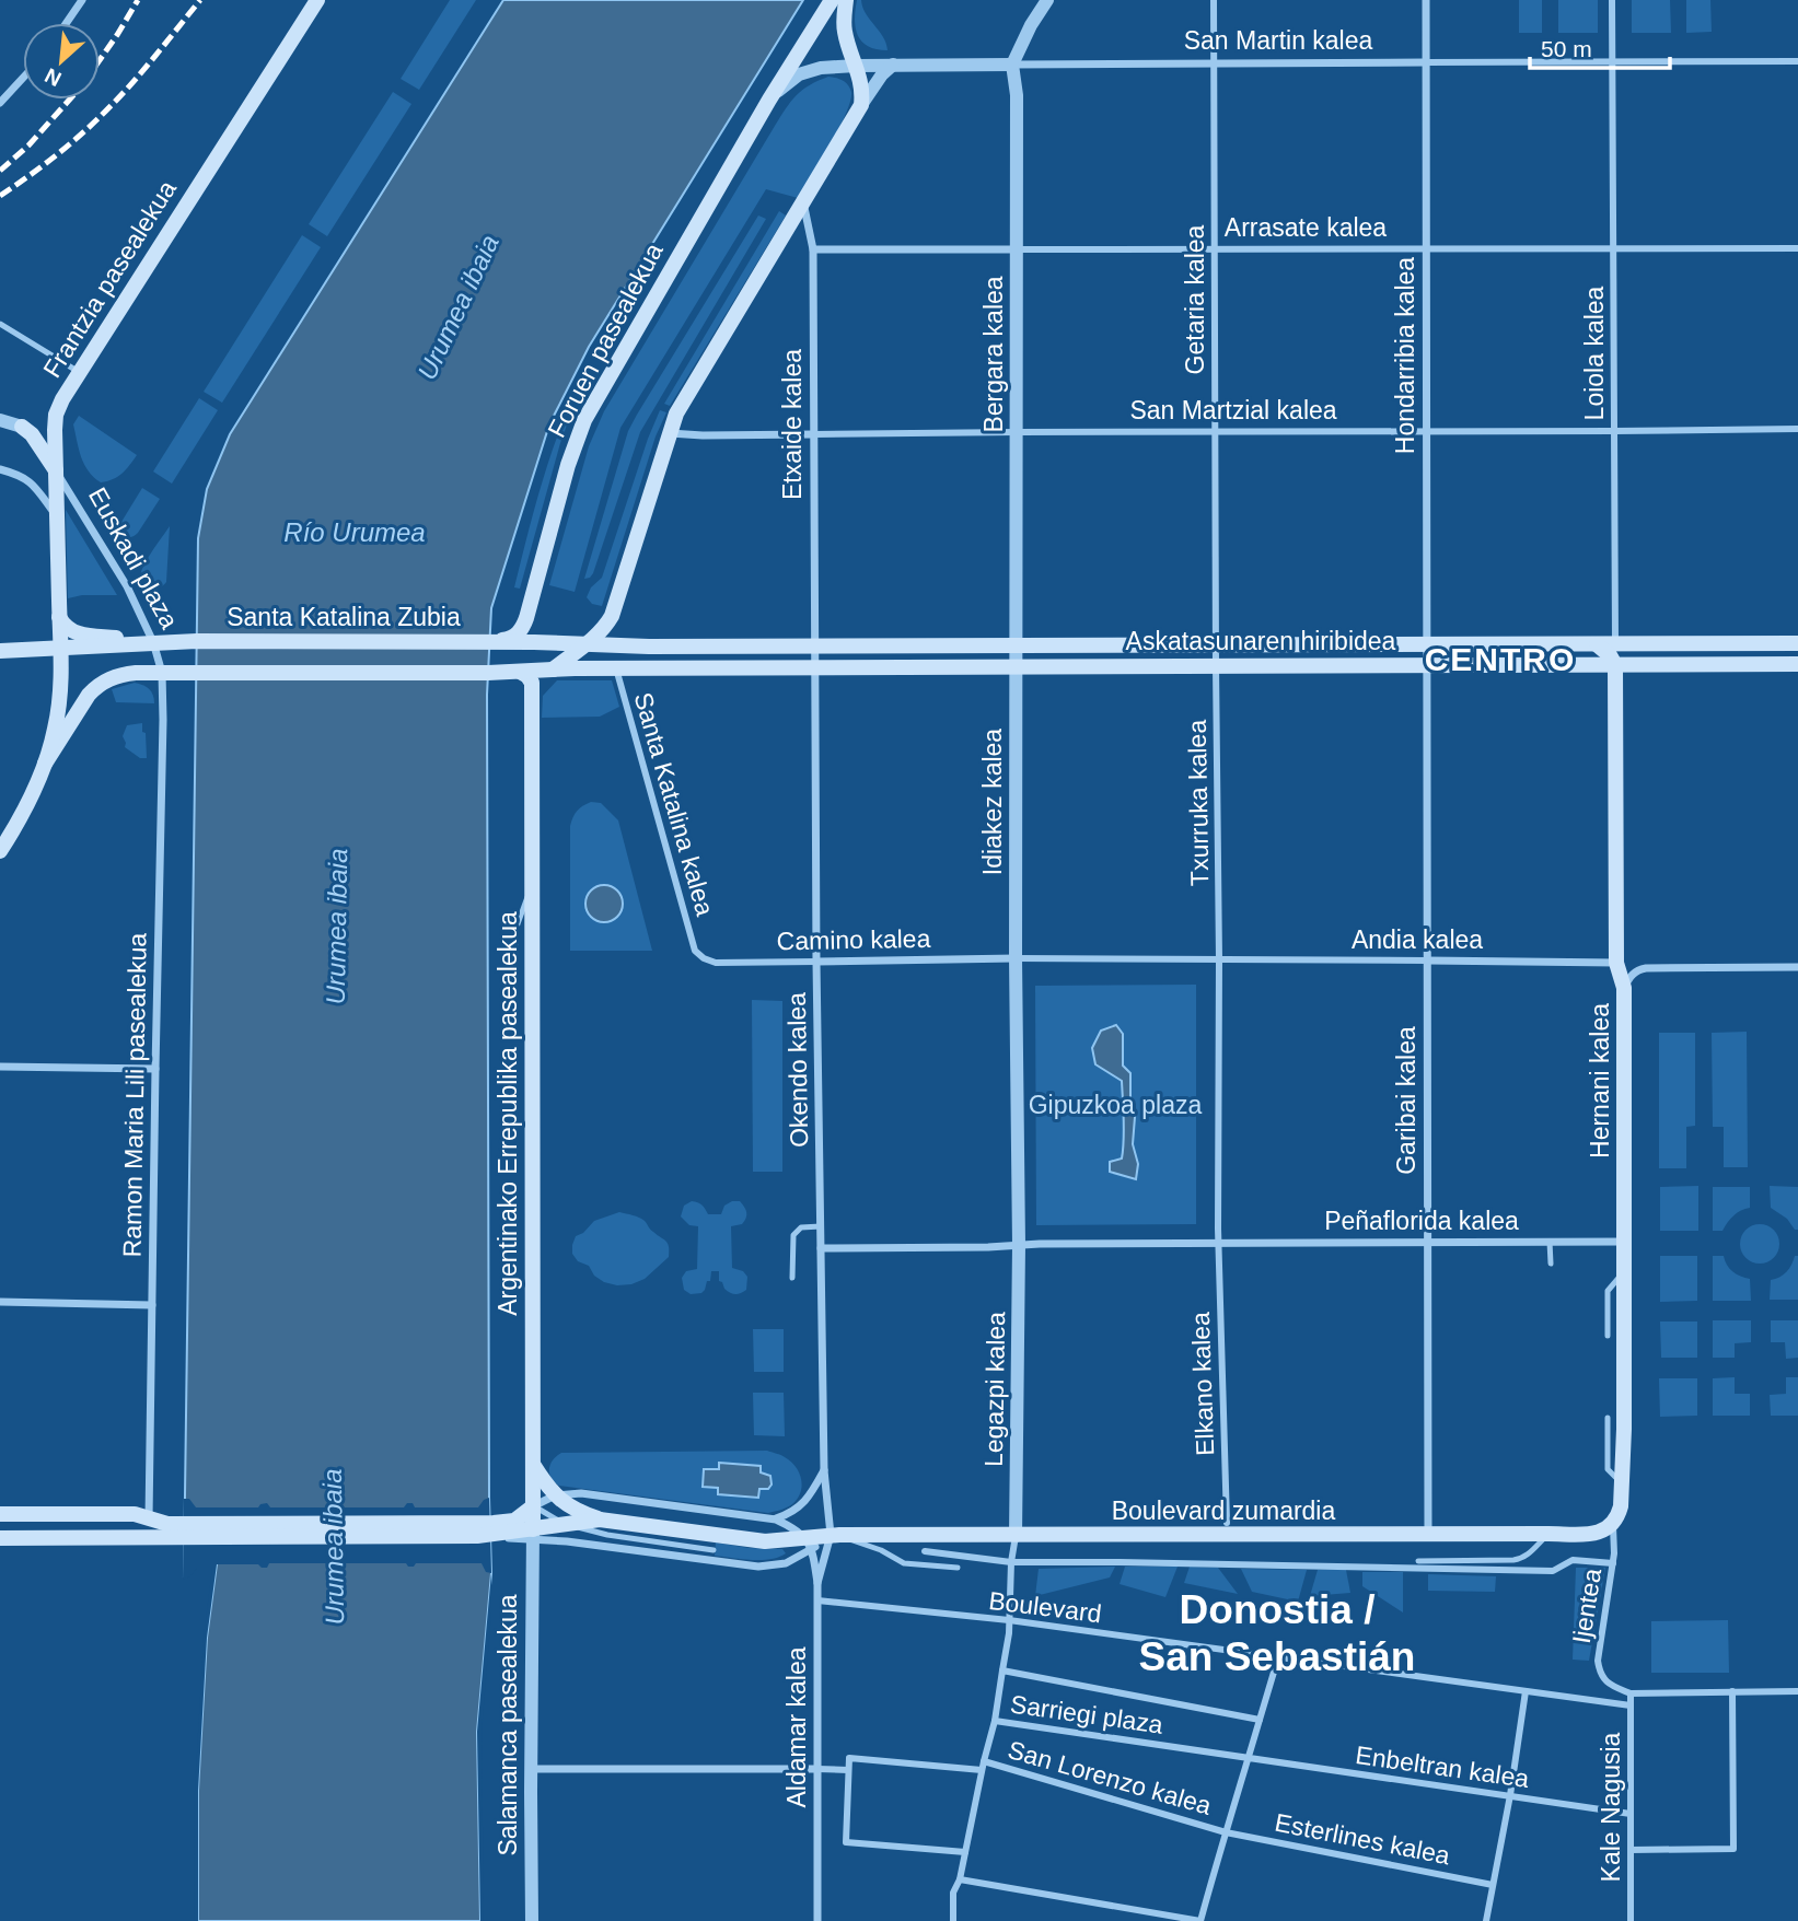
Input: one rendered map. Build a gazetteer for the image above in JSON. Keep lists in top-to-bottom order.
{
  "streets": {
    "main road": [
      "Frantzia pasealekua",
      "Foruen pasealekua",
      "Santa Katalina Zubia",
      "Askatasunaren hiribidea",
      "Hernani kalea",
      "Argentinako Errepublika pasealekua",
      "Boulevard zumardia"
    ],
    "street": [
      "San Martin kalea",
      "Arrasate kalea",
      "Getaria kalea",
      "Loiola kalea",
      "Bergara kalea",
      "Hondarribia kalea",
      "San Martzial kalea",
      "Etxaide kalea",
      "Euskadi plaza",
      "Idiakez kalea",
      "Txurruka kalea",
      "Santa Katalina kalea",
      "Camino kalea",
      "Andia kalea",
      "Okendo kalea",
      "Ramon Maria Lili pasealekua",
      "Garibai kalea",
      "Peñaflorida kalea",
      "Elkano kalea",
      "Legazpi kalea",
      "Ijentea",
      "Boulevard",
      "Sarriegi plaza",
      "Salamanca pasealekua",
      "Aldamar kalea",
      "Enbeltran kalea",
      "San Lorenzo kalea",
      "Kale Nagusia",
      "Esterlines kalea"
    ]
  },
  "crossings": [
    ["San Martin kalea", "Getaria kalea"],
    ["San Martin kalea", "Foruen pasealekua"],
    ["San Martin kalea", "Loiola kalea"],
    ["San Martin kalea", "Bergara kalea"],
    ["San Martin kalea", "Hondarribia kalea"],
    ["Arrasate kalea", "Getaria kalea"],
    ["Arrasate kalea", "Loiola kalea"],
    ["Arrasate kalea", "Bergara kalea"],
    ["Arrasate kalea", "Hondarribia kalea"],
    ["Arrasate kalea", "Etxaide kalea"],
    ["Frantzia pasealekua", "Euskadi plaza"],
    ["Getaria kalea", "San Martzial kalea"],
    ["Getaria kalea", "Askatasunaren hiribidea"],
    ["Getaria kalea", "Txurruka kalea"],
    ["Foruen pasealekua", "Santa Katalina Zubia"],
    ["Loiola kalea", "San Martzial kalea"],
    ["Loiola kalea", "Askatasunaren hiribidea"],
    ["Bergara kalea", "San Martzial kalea"],
    ["Bergara kalea", "Askatasunaren hiribidea"],
    ["Bergara kalea", "Idiakez kalea"],
    ["Hondarribia kalea", "San Martzial kalea"],
    ["Hondarribia kalea", "Askatasunaren hiribidea"],
    ["Hondarribia kalea", "Garibai kalea"],
    ["San Martzial kalea", "Etxaide kalea"],
    ["Etxaide kalea", "Askatasunaren hiribidea"],
    ["Euskadi plaza", "Santa Katalina Zubia"],
    ["Euskadi plaza", "Askatasunaren hiribidea"],
    ["Euskadi plaza", "Ramon Maria Lili pasealekua"],
    ["Santa Katalina Zubia", "Askatasunaren hiribidea"],
    ["Askatasunaren hiribidea", "Idiakez kalea"],
    ["Askatasunaren hiribidea", "Txurruka kalea"],
    ["Askatasunaren hiribidea", "Santa Katalina kalea"],
    ["Askatasunaren hiribidea", "Okendo kalea"],
    ["Askatasunaren hiribidea", "Hernani kalea"],
    ["Askatasunaren hiribidea", "Ramon Maria Lili pasealekua"],
    ["Askatasunaren hiribidea", "Garibai kalea"],
    ["Idiakez kalea", "Camino kalea"],
    ["Txurruka kalea", "Andia kalea"],
    ["Santa Katalina kalea", "Camino kalea"],
    ["Camino kalea", "Okendo kalea"],
    ["Andia kalea", "Hernani kalea"],
    ["Andia kalea", "Garibai kalea"],
    ["Okendo kalea", "Boulevard zumardia"],
    ["Hernani kalea", "Peñaflorida kalea"],
    ["Hernani kalea", "Boulevard zumardia"],
    ["Hernani kalea", "Ijentea"],
    ["Garibai kalea", "Peñaflorida kalea"],
    ["Garibai kalea", "Boulevard zumardia"],
    ["Argentinako Errepublika pasealekua", "Salamanca pasealekua"],
    ["Peñaflorida kalea", "Elkano kalea"],
    ["Legazpi kalea", "Boulevard zumardia"],
    ["Boulevard zumardia", "Ijentea"],
    ["Boulevard zumardia", "Aldamar kalea"],
    ["Ijentea", "Boulevard"],
    ["Ijentea", "Kale Nagusia"],
    ["Boulevard", "Aldamar kalea"],
    ["Boulevard", "Kale Nagusia"],
    ["Sarriegi plaza", "Enbeltran kalea"],
    ["Enbeltran kalea", "Kale Nagusia"],
    ["San Lorenzo kalea", "Esterlines kalea"]
  ],
  "districts": ["CENTRO", "Donostia / San Sebastián"],
  "water": ["Urumea ibaia", "Río Urumea"],
  "parks": ["Gipuzkoa plaza"],
  "scale_bar": "50 m",
  "north": "bottom left"
}
